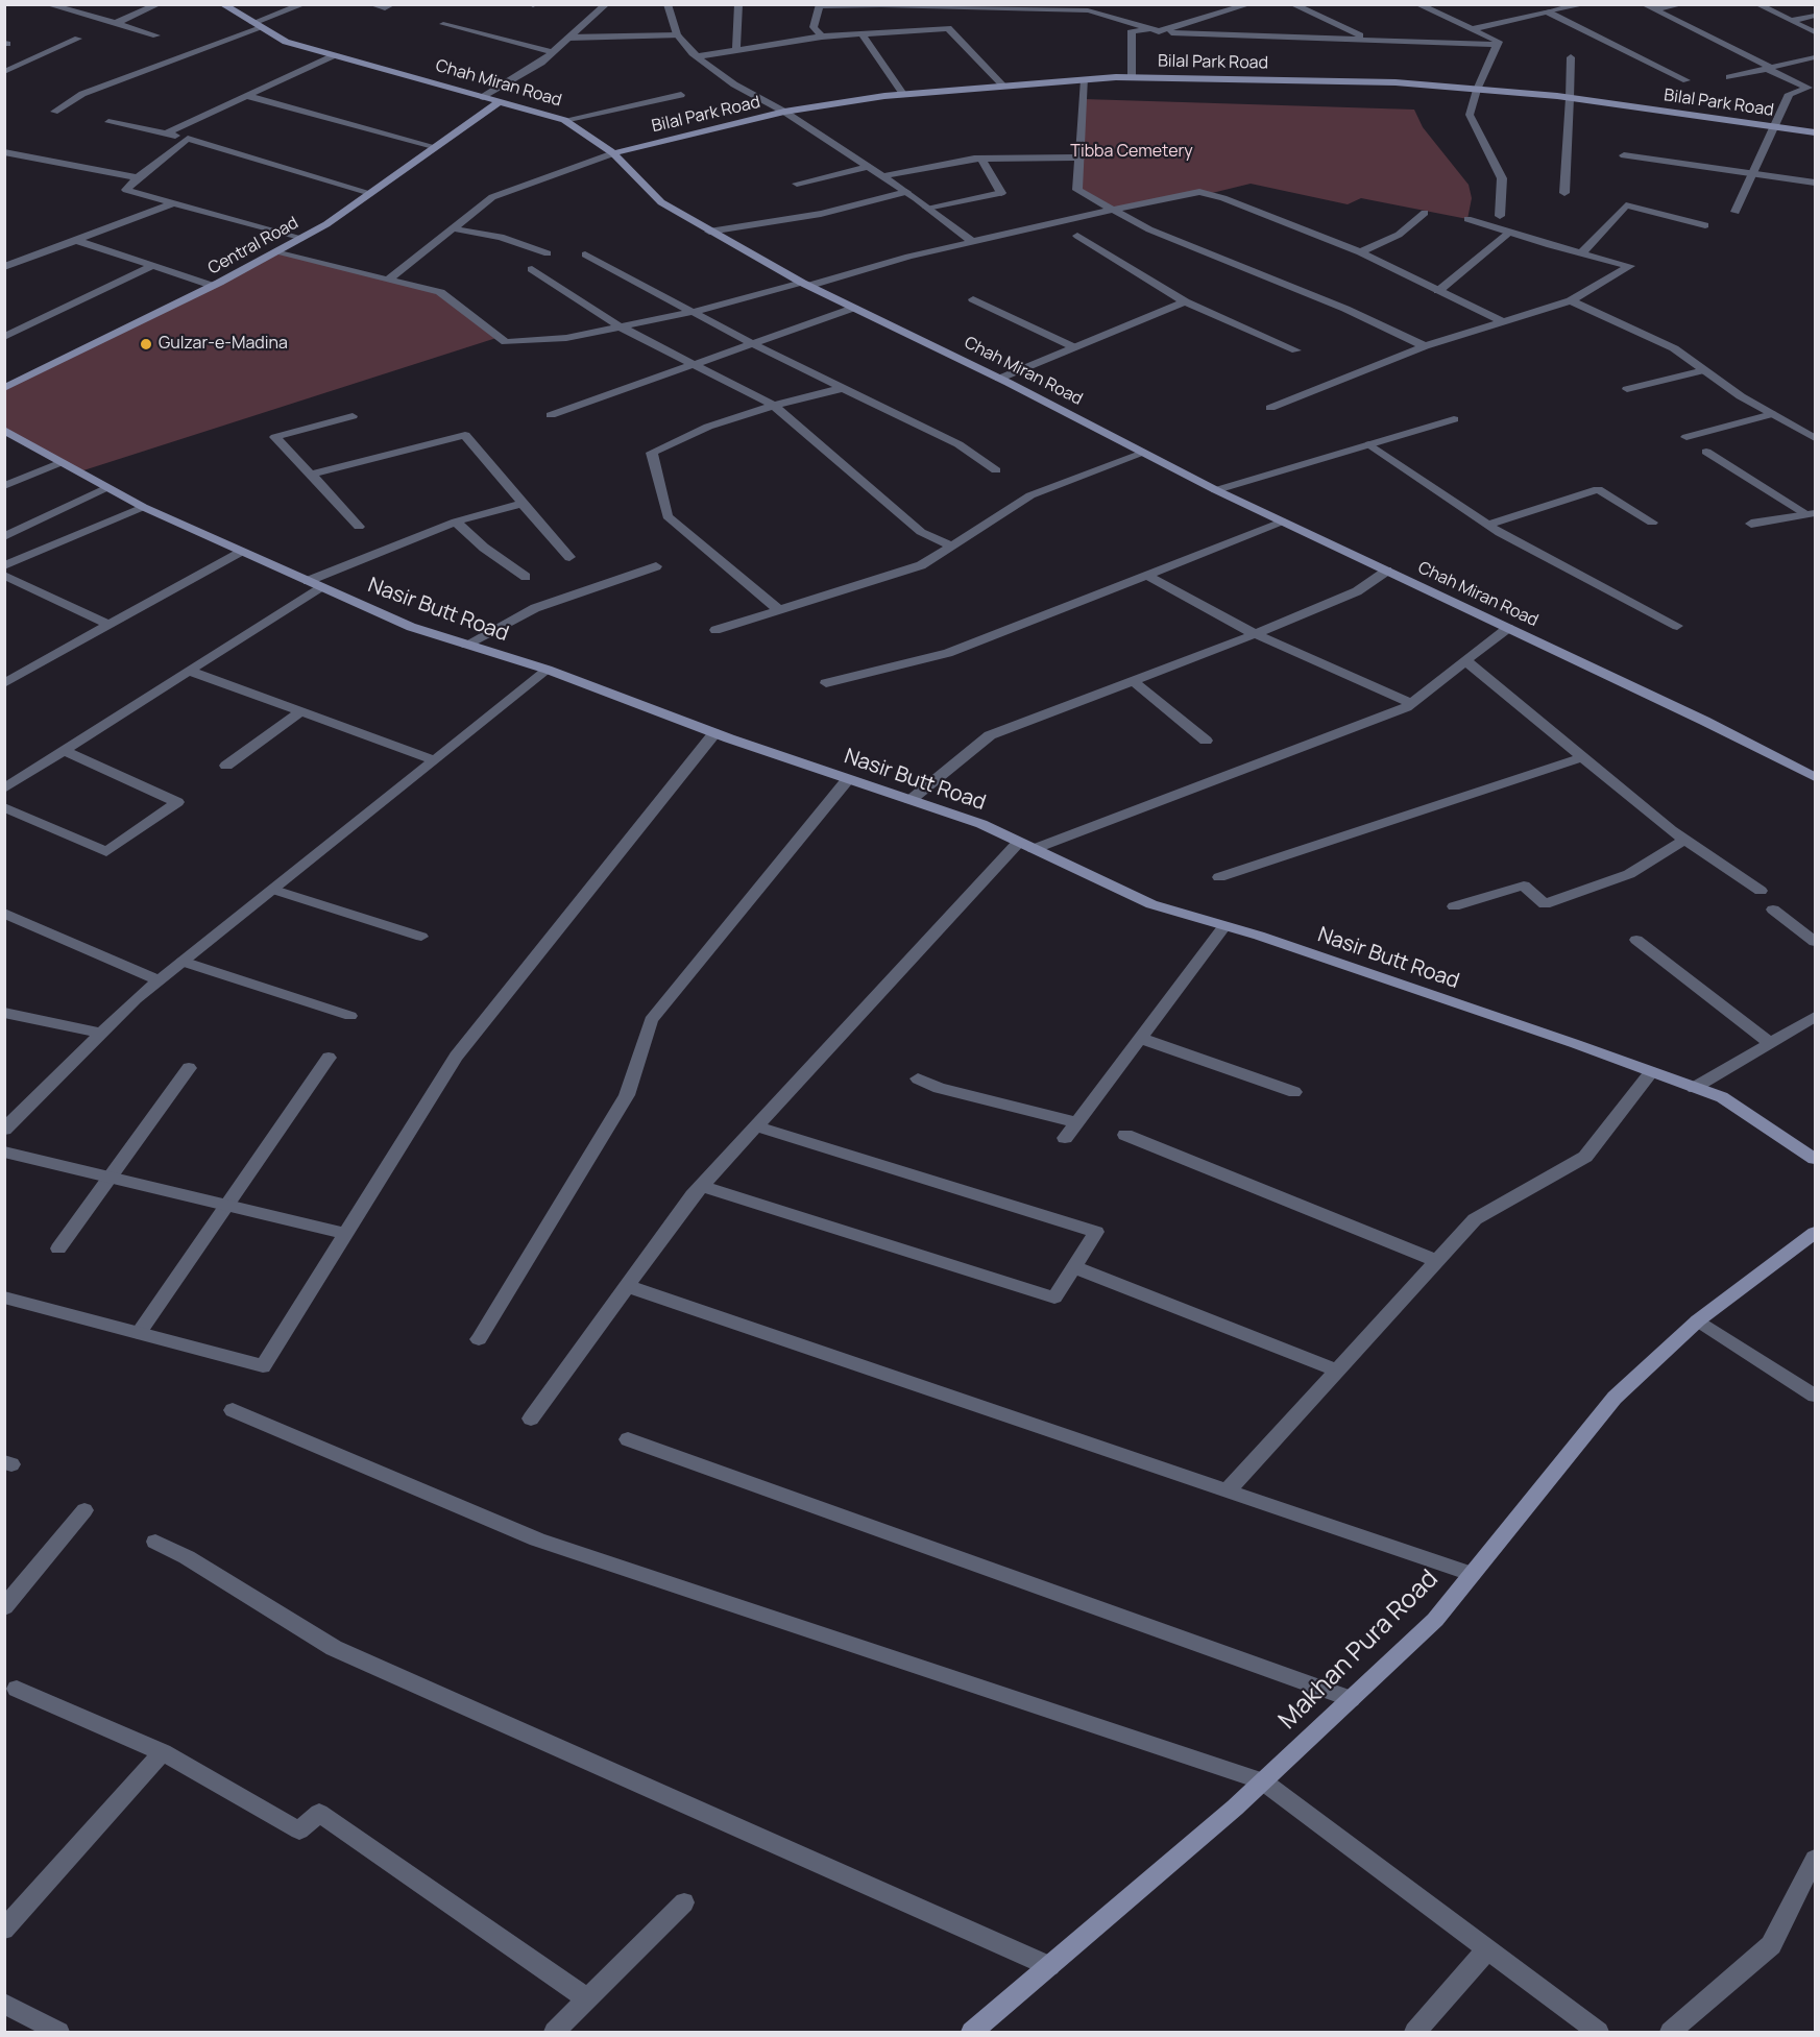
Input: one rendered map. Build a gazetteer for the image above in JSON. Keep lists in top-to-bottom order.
{
  "streets": {
    "street": [
      "Bilal Park Road",
      "Chah Miran Road",
      "Central Road",
      "Nasir Butt Road",
      "Makhan Pura Road"
    ]
  },
  "crossings": [
    ["Bilal Park Road", "Chah Miran Road"],
    ["Chah Miran Road", "Central Road"]
  ],
  "parks": ["Tibba Cemetery"],
  "places": ["Gulzar-e-Madina"]
}
